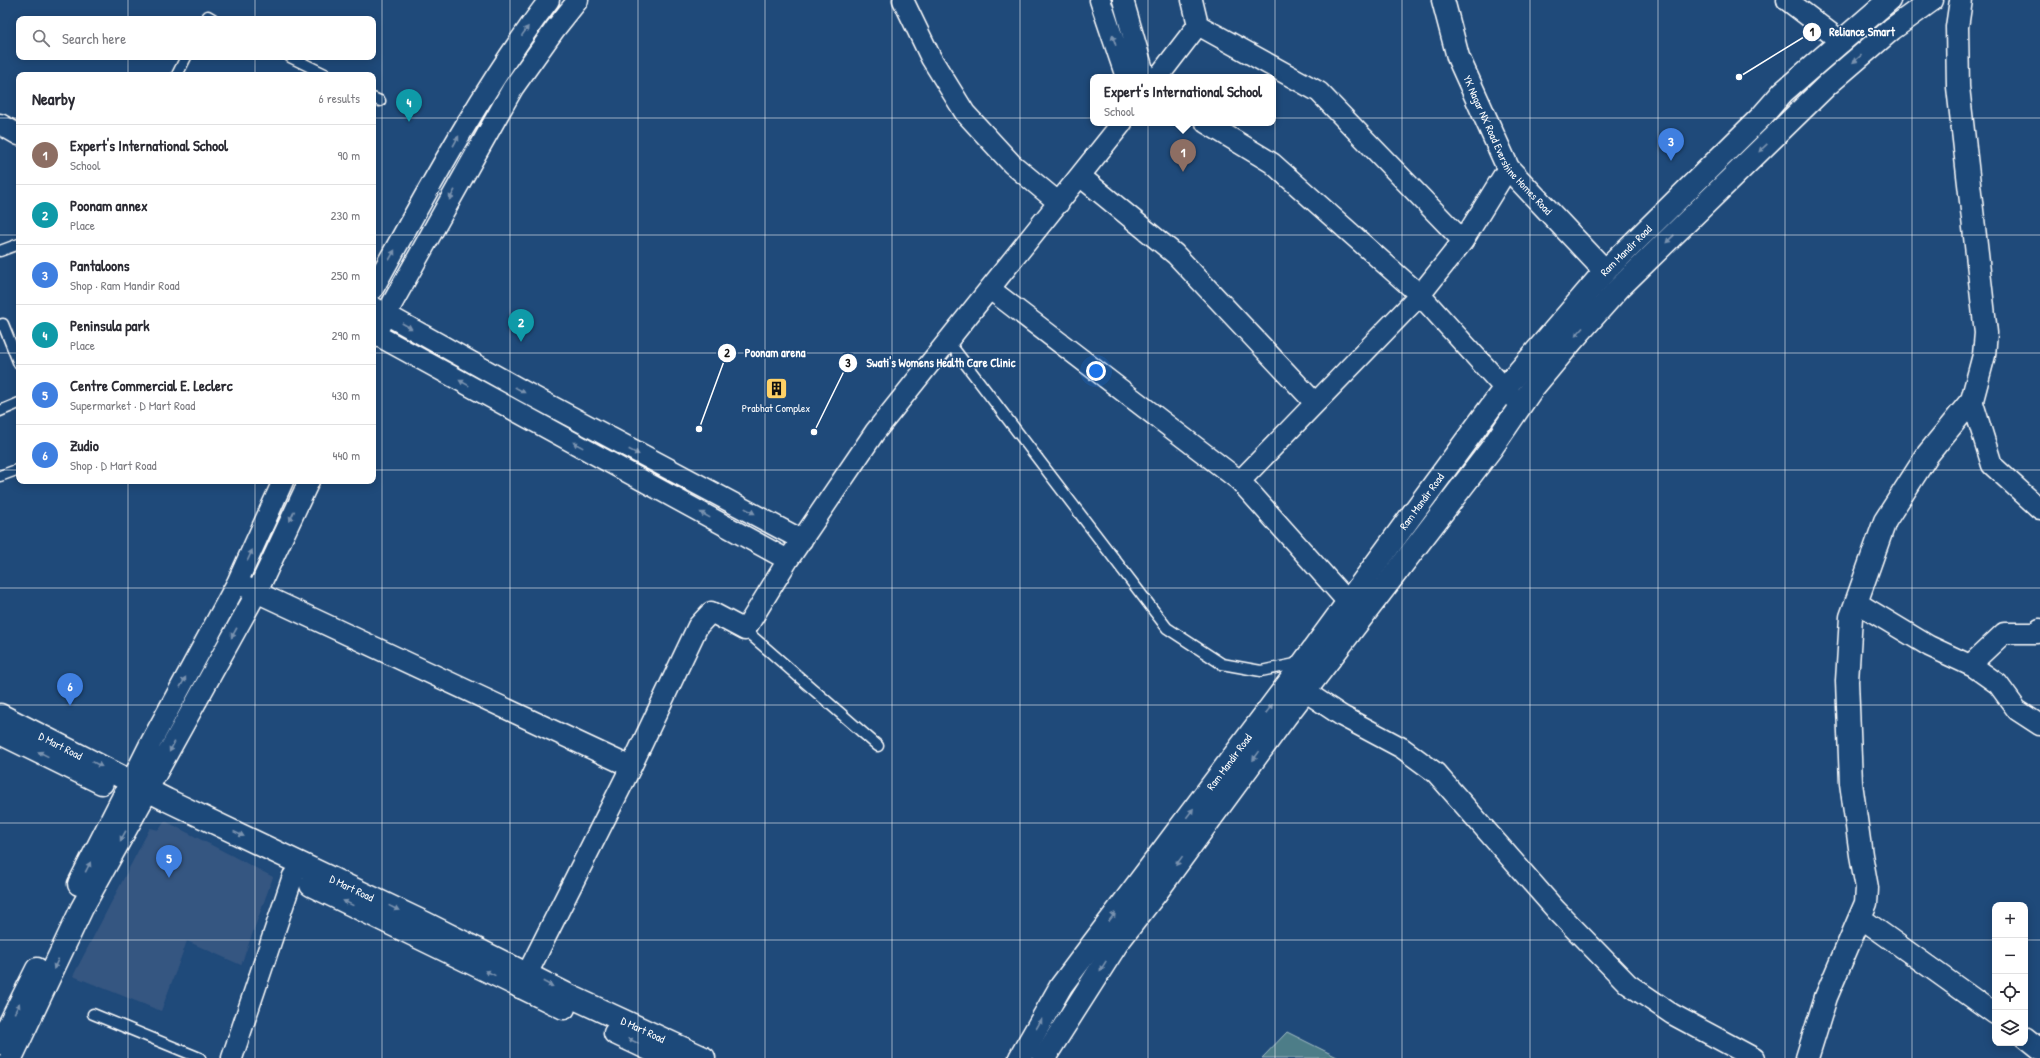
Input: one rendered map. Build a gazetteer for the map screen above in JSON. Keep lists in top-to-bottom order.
{
  "streets": {
    "street": ["YK Nagar NX Road Evershine Homes Road", "Ram Mandir Road", "D Mart Road"]
  },
  "crossings": [
    ["YK Nagar NX Road Evershine Homes Road", "Ram Mandir Road"]
  ],
  "places": {
    "other": ["Reliance Smart", "Poonam arena", "Swati's Womens Health Care Clinic"],
    "building": ["Prabhat Complex"]
  },
  "page": {
    "search": "Search here",
    "heading": ["Nearby", "6 results"],
    "popup": ["Expert's International School", "School"],
    "pins": [
      "4",
      "3",
      "1",
      "2",
      "6",
      "5"
    ],
    "list": [
      {
        "mark": "1",
        "name": "Expert's International School",
        "note": "School",
        "value": "90 m"
      },
      {
        "mark": "2",
        "name": "Poonam annex",
        "note": "Place",
        "value": "230 m"
      },
      {
        "mark": "3",
        "name": "Pantaloons",
        "note": "Shop · Ram Mandir Road",
        "value": "250 m"
      },
      {
        "mark": "4",
        "name": "Peninsula park",
        "note": "Place",
        "value": "290 m"
      },
      {
        "mark": "5",
        "name": "Centre Commercial E. Leclerc",
        "note": "Supermarket · D Mart Road",
        "value": "430 m"
      },
      {
        "mark": "6",
        "name": "Zudio",
        "note": "Shop · D Mart Road",
        "value": "440 m"
      }
    ],
    "map_buttons": ["+", "−"]
  }
}
